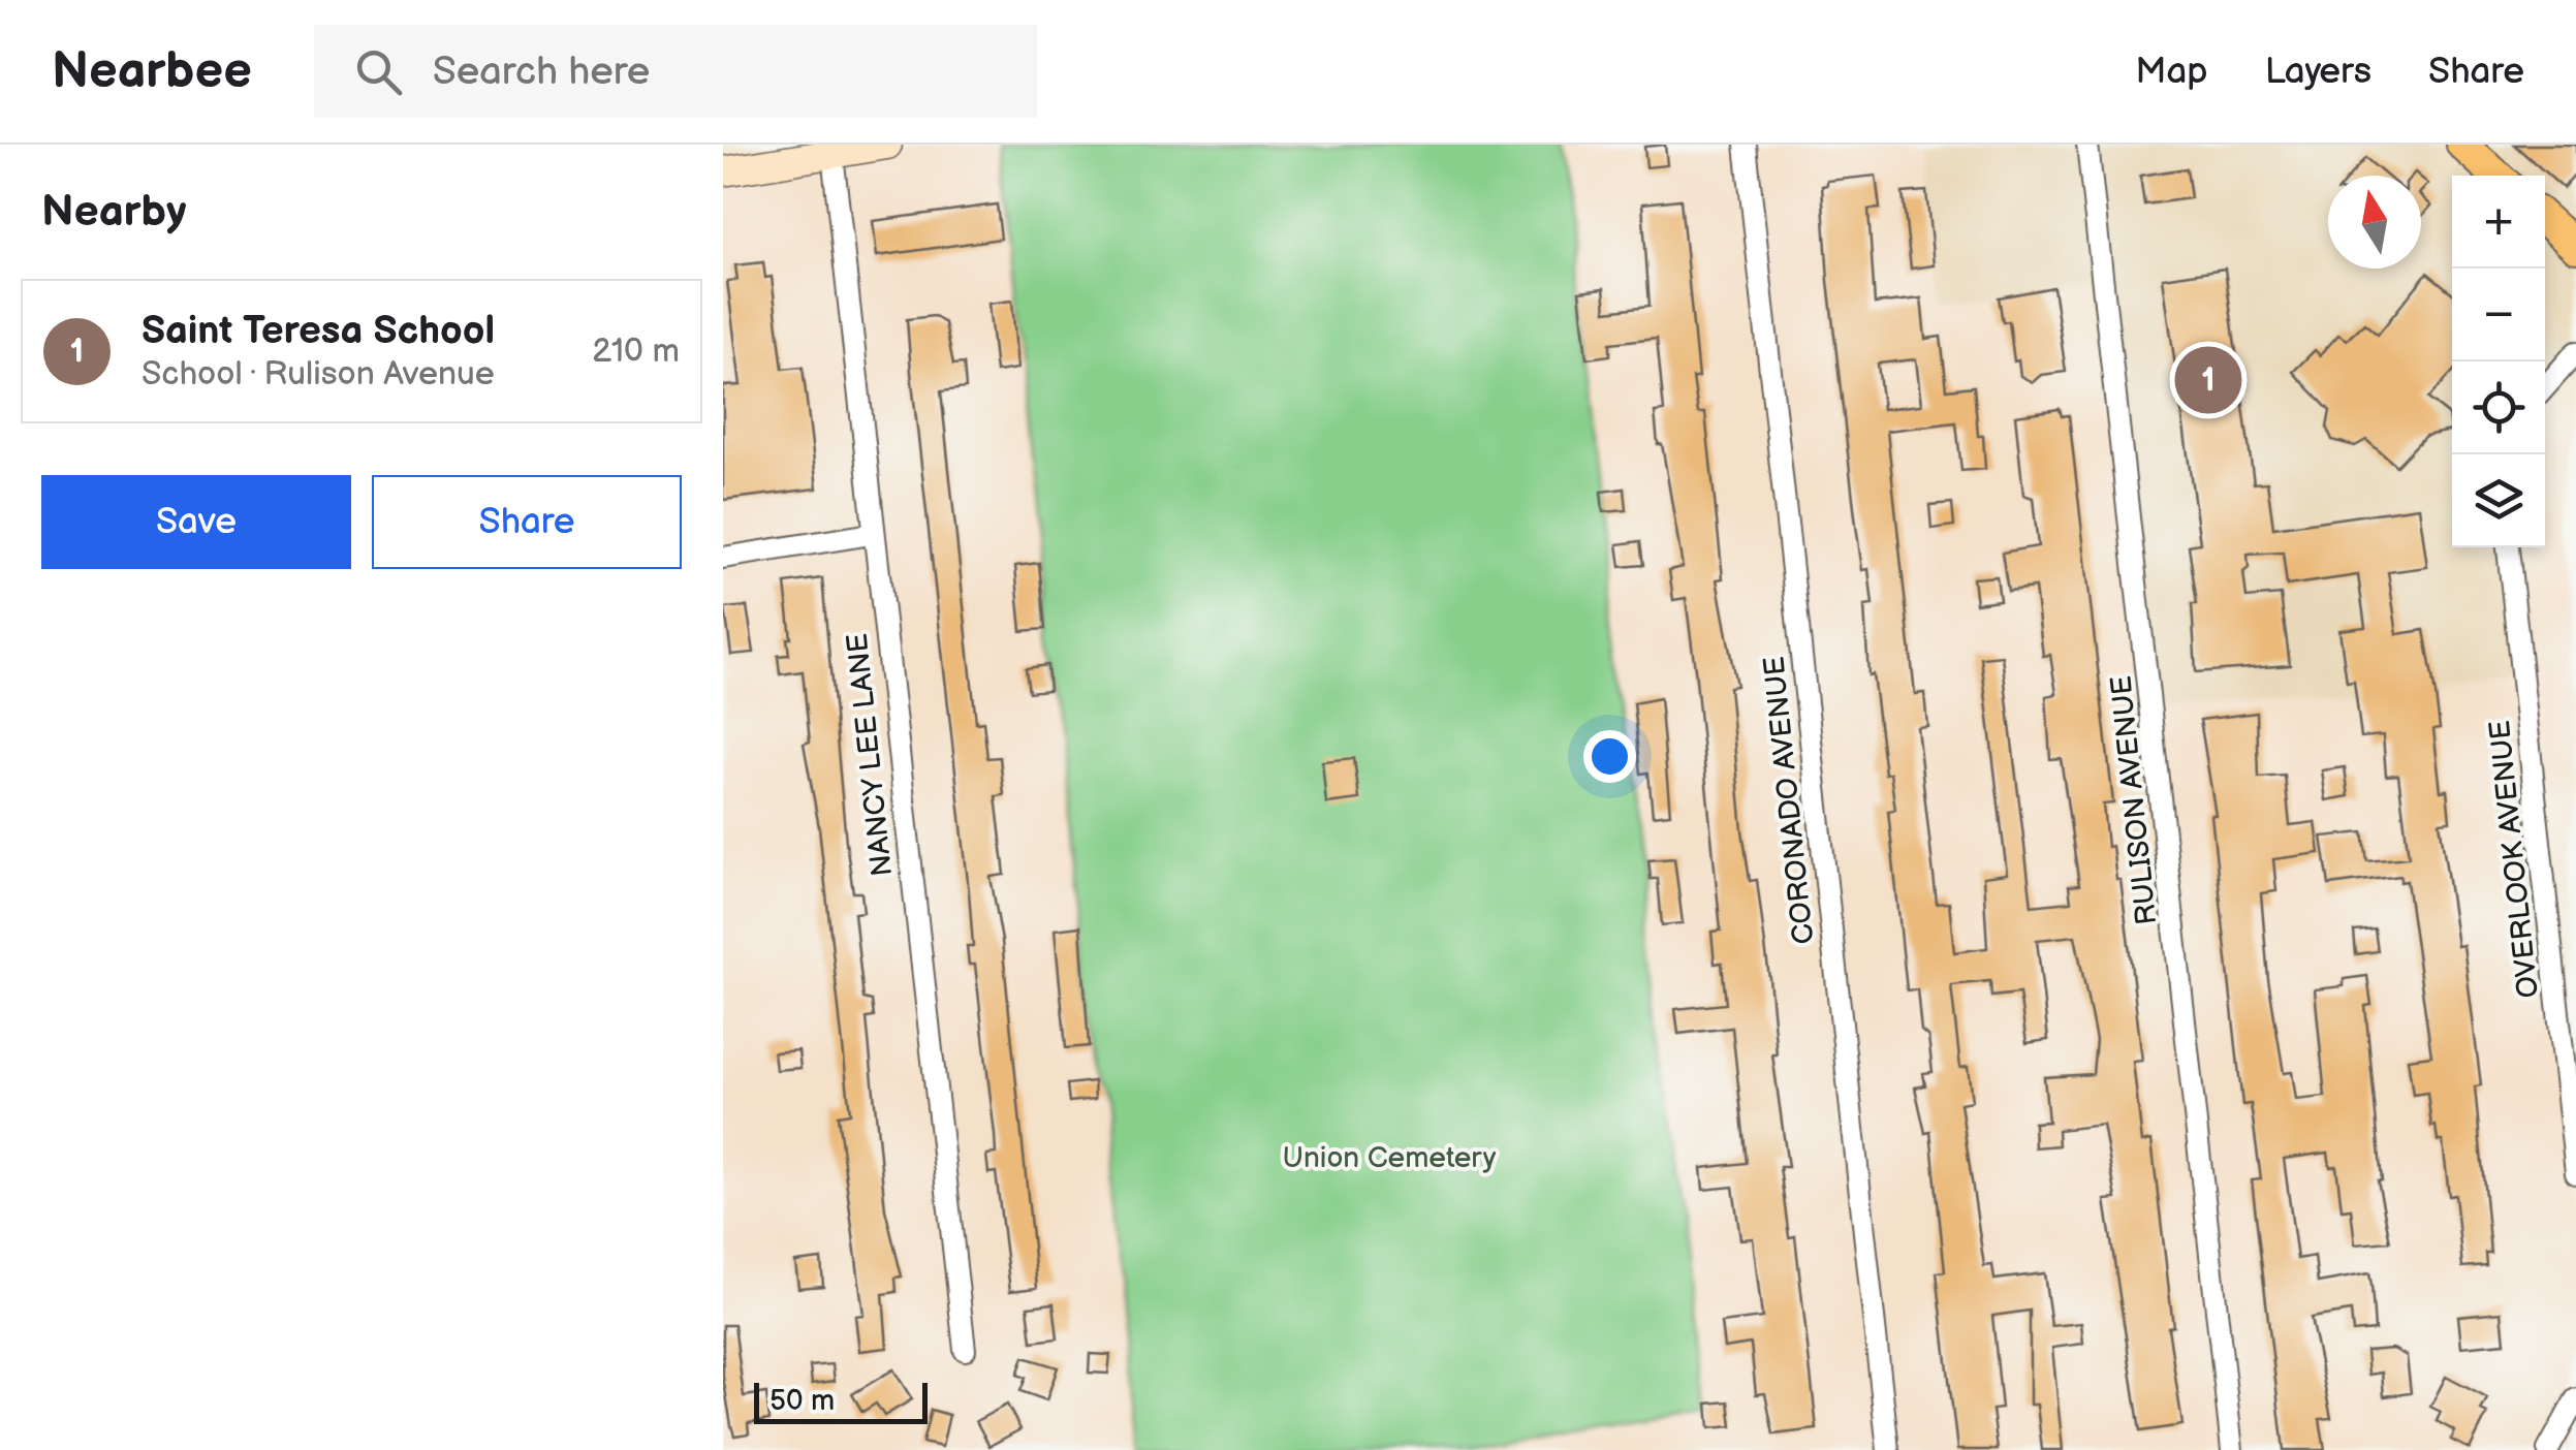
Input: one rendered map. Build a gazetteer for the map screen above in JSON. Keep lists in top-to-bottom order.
{
  "streets": {
    "street": [
      "NANCY LEE LANE",
      "CORONADO AVENUE",
      "RULISON AVENUE",
      "OVERLOOK AVENUE"
    ]
  },
  "parks": ["Union Cemetery"],
  "scale_bar": "50 m",
  "north": "top",
  "page": {
    "header": "Nearbee",
    "search": "Search here",
    "nav": ["Map", "Layers", "Share"],
    "heading": "Nearby",
    "map_buttons": ["+", "−"],
    "list": [
      {
        "mark": "1",
        "name": "Saint Teresa School",
        "note": "School · Rulison Avenue",
        "value": "210 m"
      }
    ],
    "pins": "1",
    "buttons": ["Save", "Share"],
    "scale": "50 m"
  }
}
